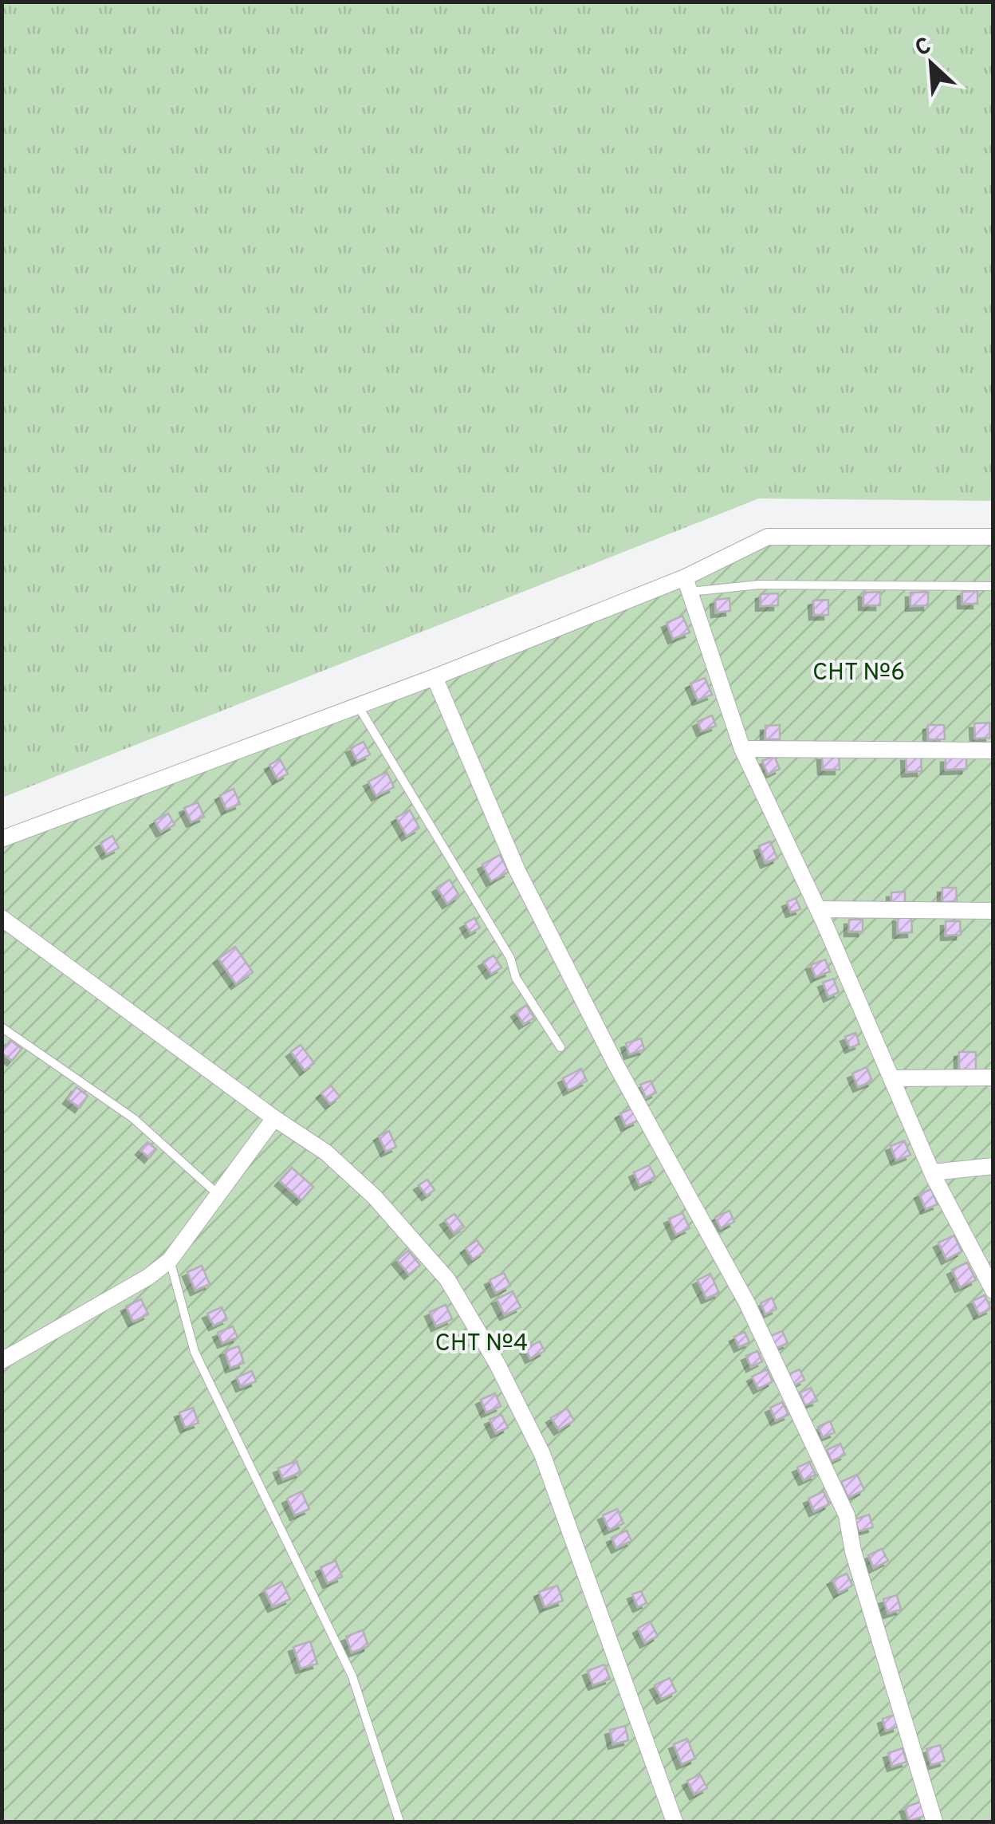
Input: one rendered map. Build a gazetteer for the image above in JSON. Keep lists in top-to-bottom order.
{
  "parks": ["СНТ №6", "СНТ №4"],
  "north": "top left"
}
